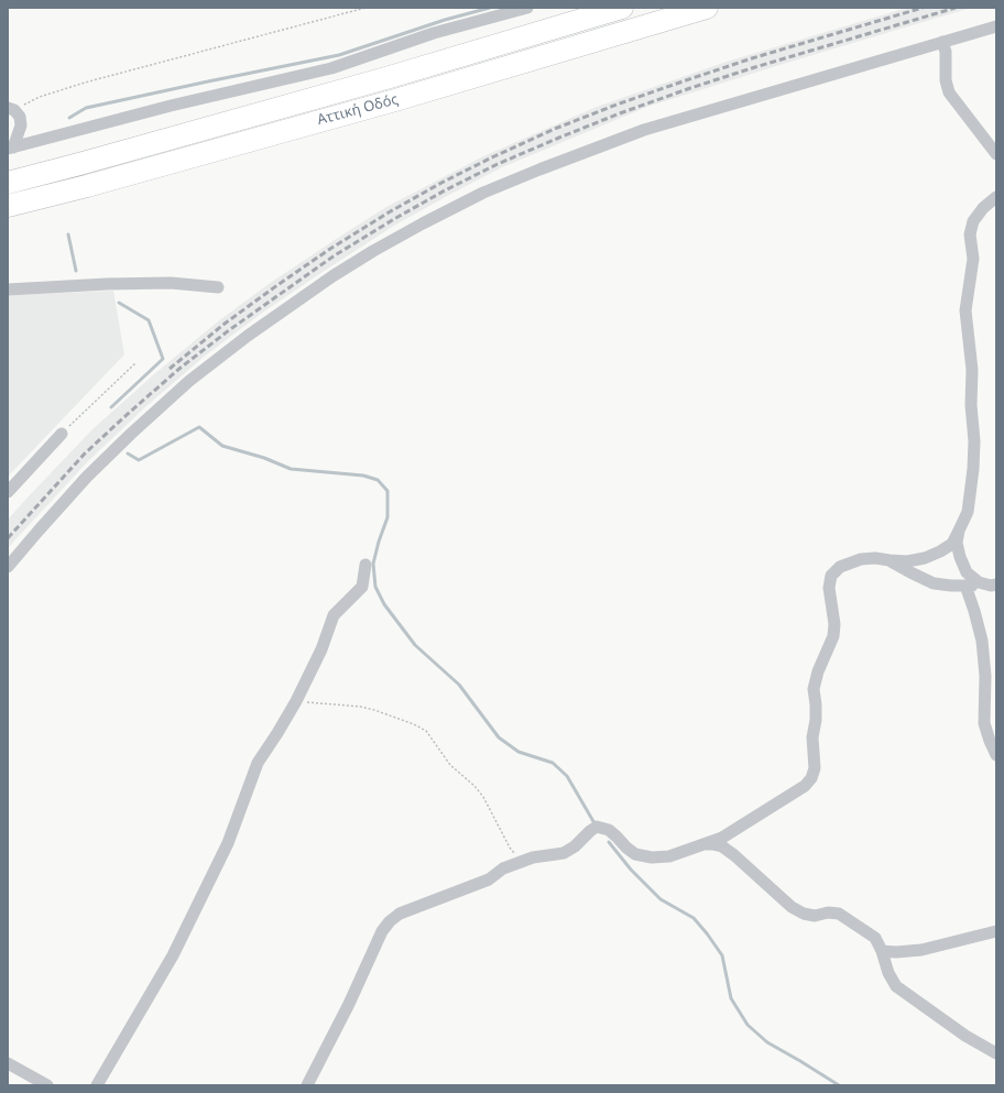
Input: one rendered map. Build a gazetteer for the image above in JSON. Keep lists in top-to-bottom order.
{
  "streets": {
    "highway": ["Αττική Οδός"]
  }
}
